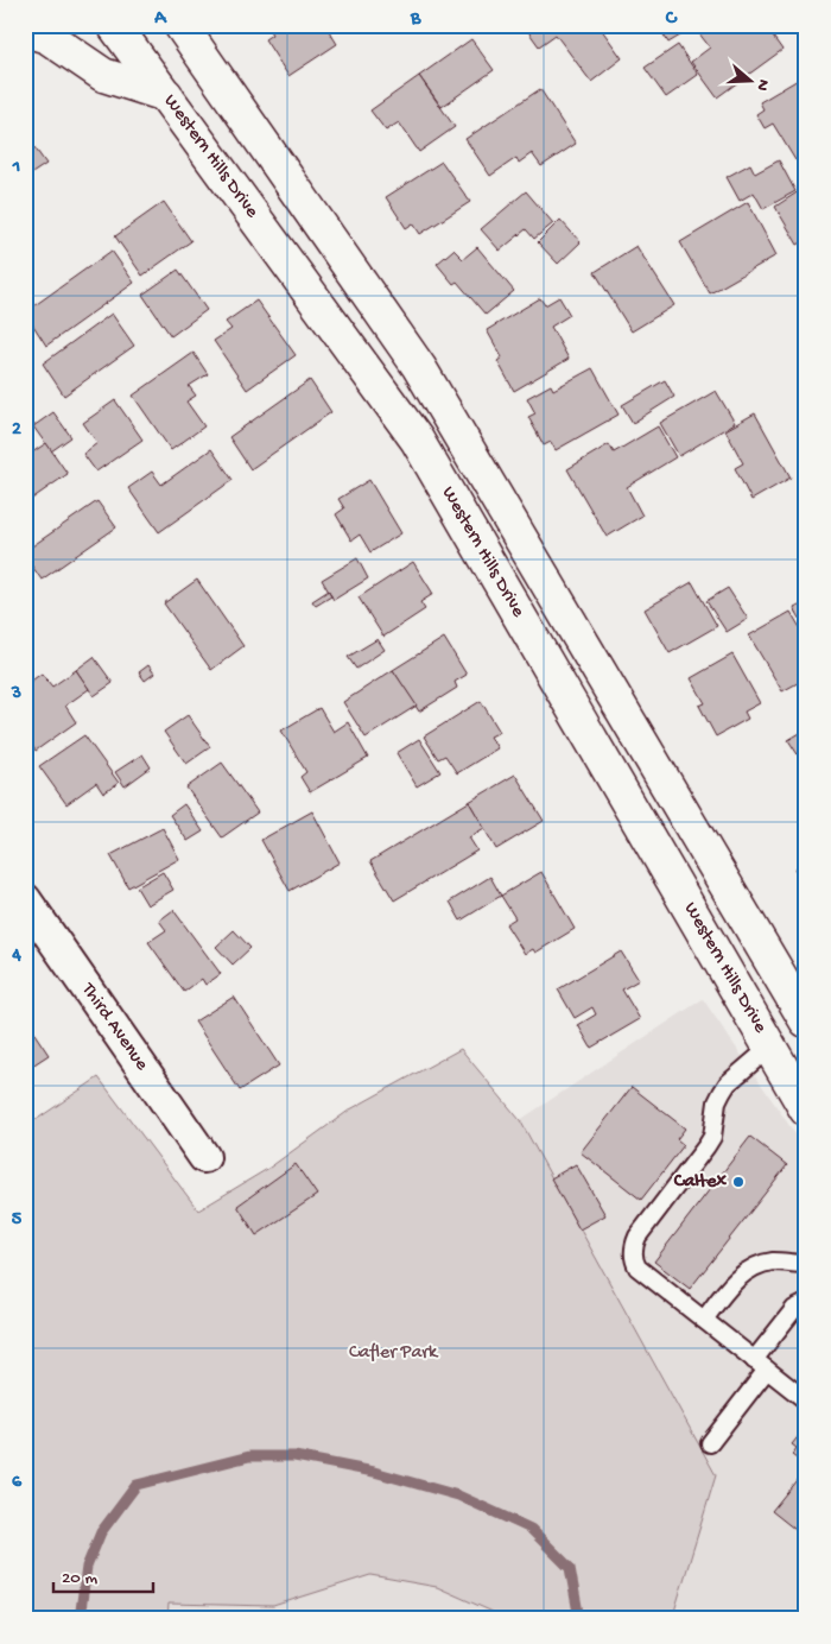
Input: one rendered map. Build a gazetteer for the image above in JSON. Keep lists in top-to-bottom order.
{
  "streets": {
    "highway": ["Western Hills Drive"],
    "street": ["Third Avenue"]
  },
  "parks": ["Cafler Park"],
  "places": ["Caltex"],
  "scale_bar": "20 m",
  "north": "right",
  "grid": {
    "columns": ["A", "B", "C"],
    "rows": [
      "1",
      "2",
      "3",
      "4",
      "5",
      "6"
    ]
  }
}
